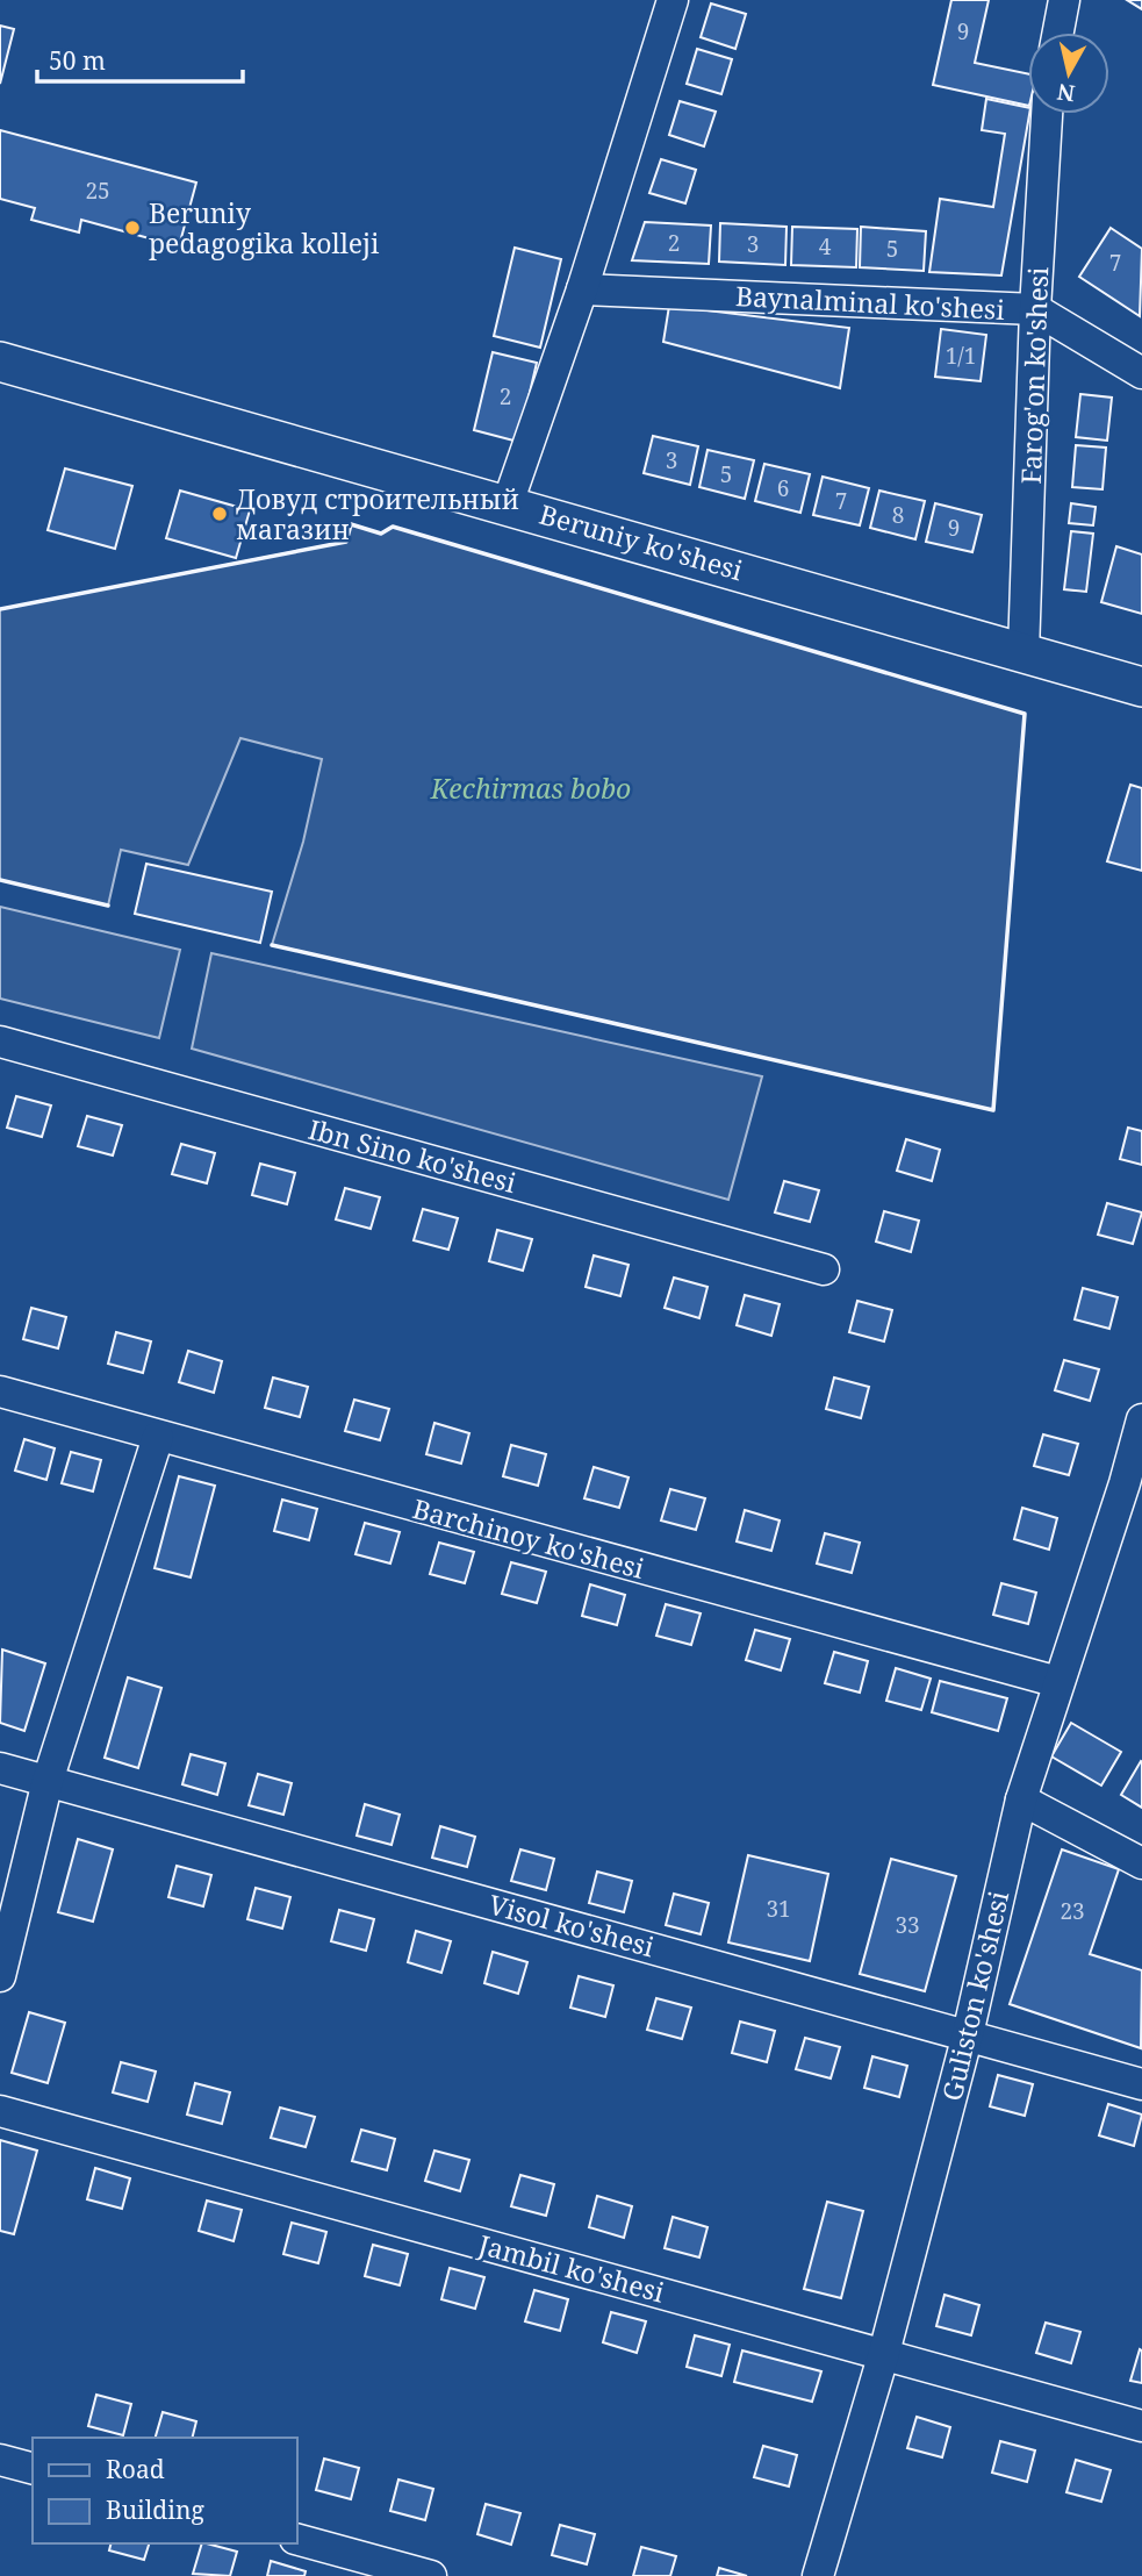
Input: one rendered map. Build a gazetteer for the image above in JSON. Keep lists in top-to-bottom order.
{
  "streets": {
    "main road": ["Beruniy ko'shesi"],
    "street": [
      "Baynalminal ko'shesi",
      "Farog'on ko'shesi",
      "Ibn Sino ko'shesi",
      "Barchinoy ko'shesi",
      "Visol ko'shesi",
      "Guliston ko'shesi",
      "Jambil ko'shesi"
    ]
  },
  "crossings": [
    ["Baynalminal ko'shesi", "Farog'on ko'shesi"],
    ["Farog'on ko'shesi", "Beruniy ko'shesi"],
    ["Barchinoy ko'shesi", "Guliston ko'shesi"],
    ["Visol ko'shesi", "Guliston ko'shesi"],
    ["Guliston ko'shesi", "Jambil ko'shesi"]
  ],
  "parks": ["Kechirmas bobo"],
  "places": ["Beruniy pedagogika kolleji", "Довуд строительный магазин"],
  "house_numbers": [
    "9",
    "25",
    "2",
    "3",
    "4",
    "5",
    "7",
    "1/1",
    "2",
    "3",
    "5",
    "6",
    "7",
    "8",
    "9",
    "31",
    "23",
    "33"
  ],
  "legend": ["Road", "Building"],
  "scale_bar": "50 m",
  "north": "bottom"
}
